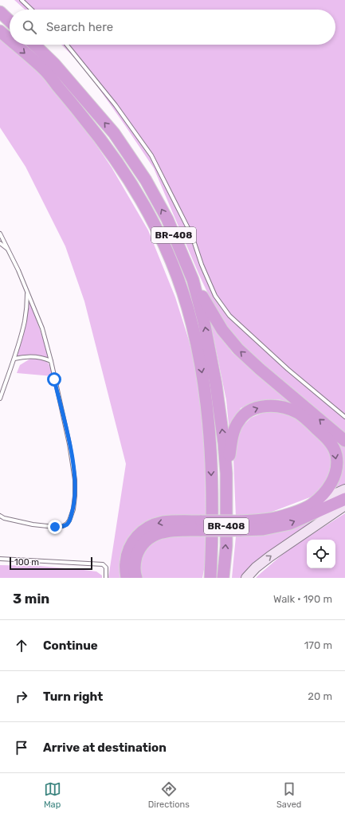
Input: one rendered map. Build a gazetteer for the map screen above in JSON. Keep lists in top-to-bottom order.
{
  "streets": {
    "highway": ["BR-408"]
  },
  "scale_bar": "100 m",
  "page": {
    "search": "Search here",
    "scale": "100 m",
    "heading": ["3 min", "Walk · 190 m"],
    "list": [
      ["Continue", "170 m"],
      ["Turn right", "20 m"],
      "Arrive at destination"
    ],
    "nav": ["Map", "Directions", "Saved"]
  }
}
